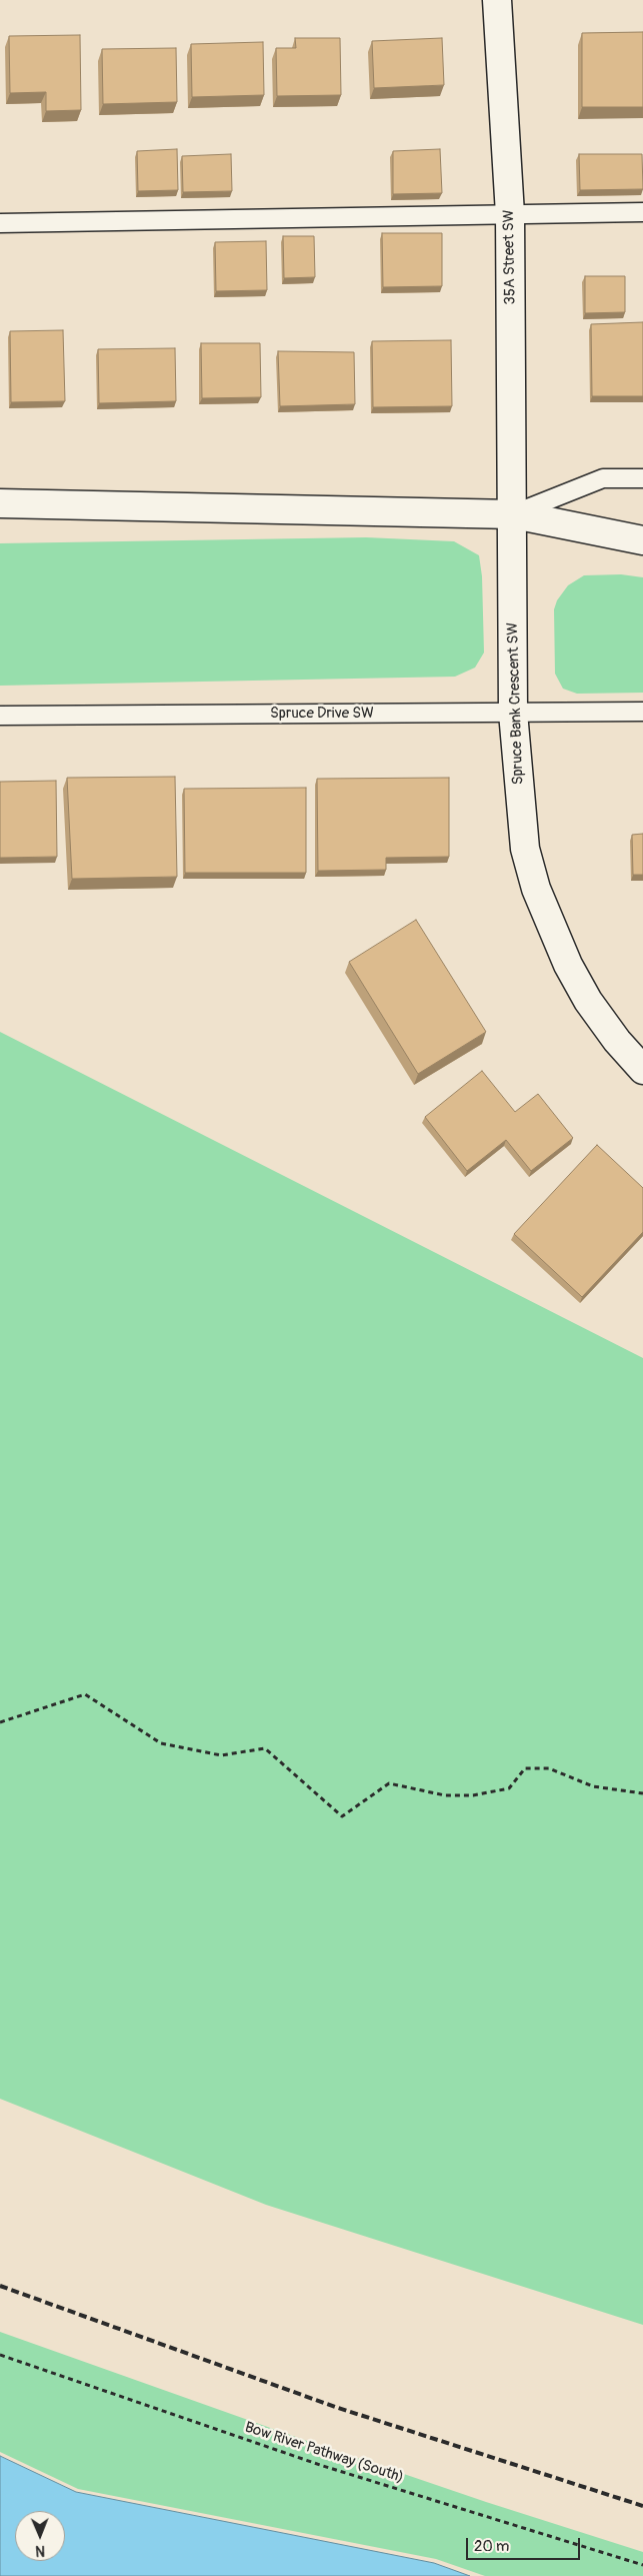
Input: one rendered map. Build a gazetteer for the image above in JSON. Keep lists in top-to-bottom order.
{
  "streets": {
    "street": ["35A Street SW", "Spruce Bank Crescent SW"],
    "lane": ["Spruce Drive SW"],
    "path": ["Bow River Pathway (South)"]
  },
  "crossings": [
    ["35A Street SW", "Spruce Bank Crescent SW"],
    ["Spruce Bank Crescent SW", "Spruce Drive SW"]
  ],
  "scale_bar": "20 m",
  "north": "bottom"
}
